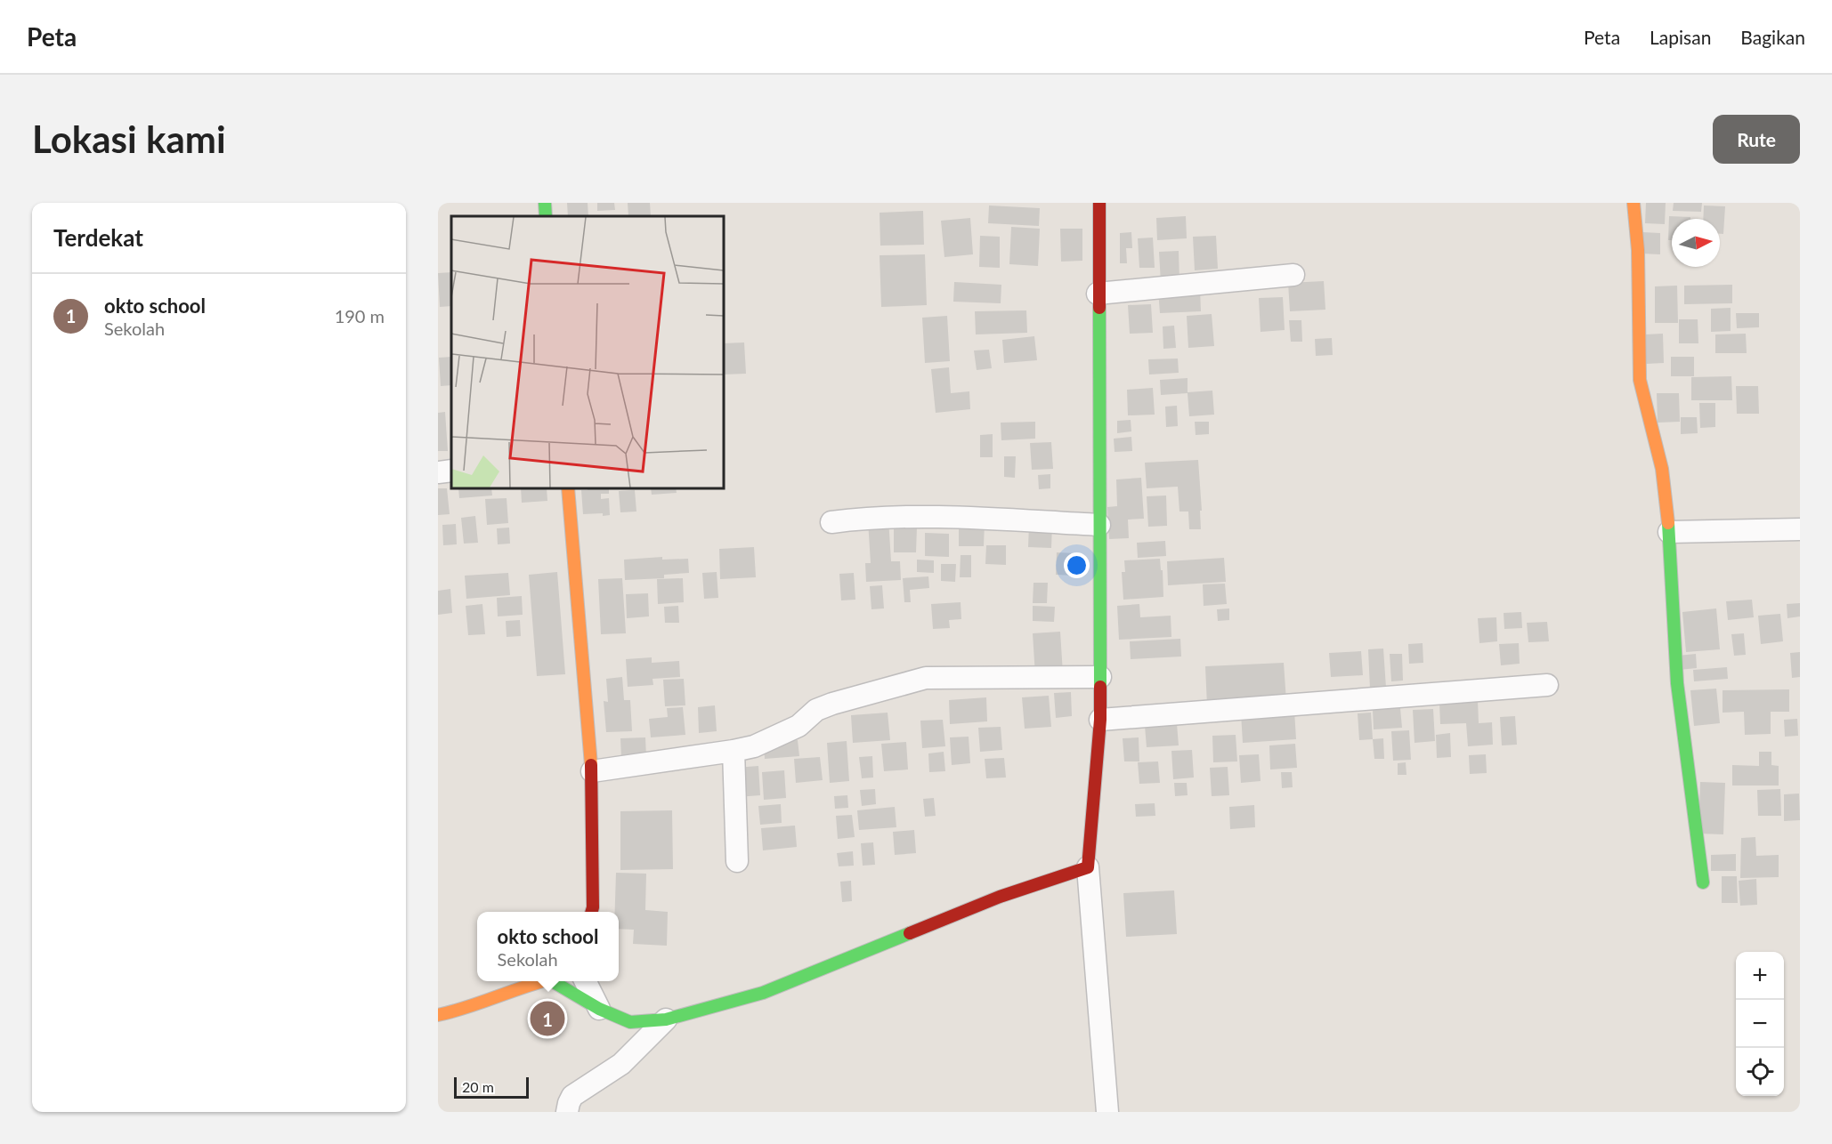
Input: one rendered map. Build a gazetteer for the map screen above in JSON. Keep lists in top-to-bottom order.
{
  "scale_bar": "20 m",
  "north": "right",
  "page": {
    "header": "Peta",
    "nav": ["Peta", "Lapisan", "Bagikan"],
    "buttons": "Rute",
    "title": "Lokasi kami",
    "heading": "Terdekat",
    "list": [
      {
        "mark": "1",
        "name": "okto school",
        "note": "Sekolah",
        "value": "190 m"
      }
    ],
    "popup": ["okto school", "Sekolah"],
    "map_buttons": ["+", "−"],
    "pins": "1",
    "scale": "20 m"
  }
}
